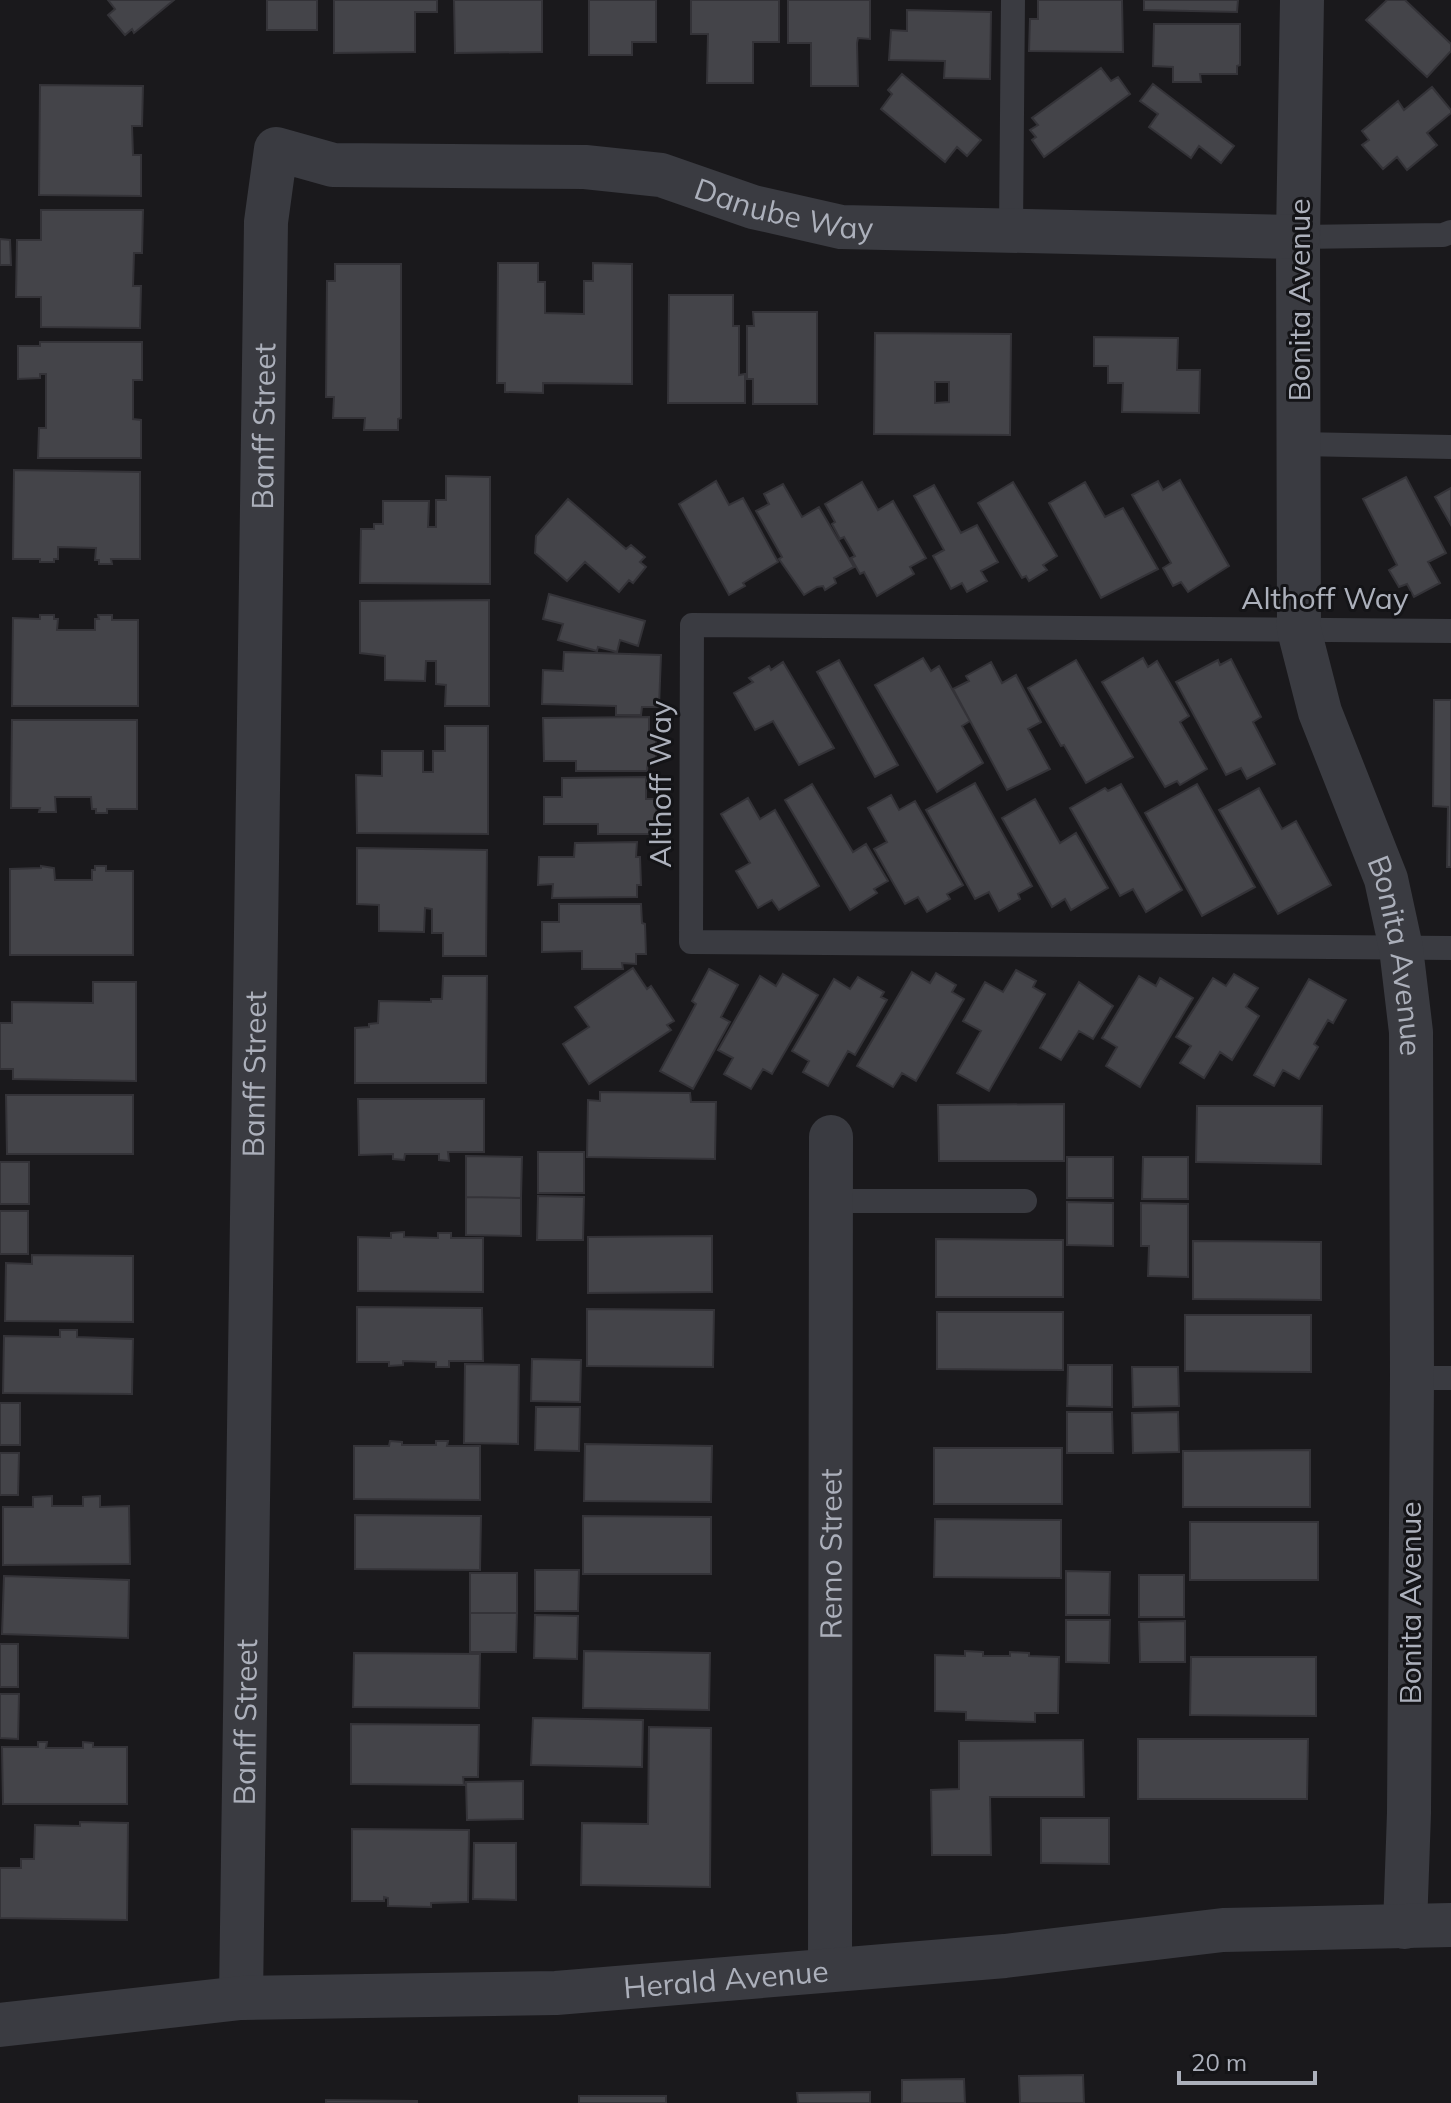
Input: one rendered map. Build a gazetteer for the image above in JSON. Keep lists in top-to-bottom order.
{
  "streets": {
    "street": [
      "Danube Way",
      "Bonita Avenue",
      "Banff Street",
      "Remo Street",
      "Herald Avenue"
    ],
    "lane": ["Althoff Way"]
  },
  "crossings": [
    ["Danube Way", "Bonita Avenue"],
    ["Danube Way", "Banff Street"],
    ["Bonita Avenue", "Althoff Way"],
    ["Bonita Avenue", "Herald Avenue"],
    ["Banff Street", "Herald Avenue"],
    ["Remo Street", "Herald Avenue"]
  ],
  "scale_bar": "20 m"
}
